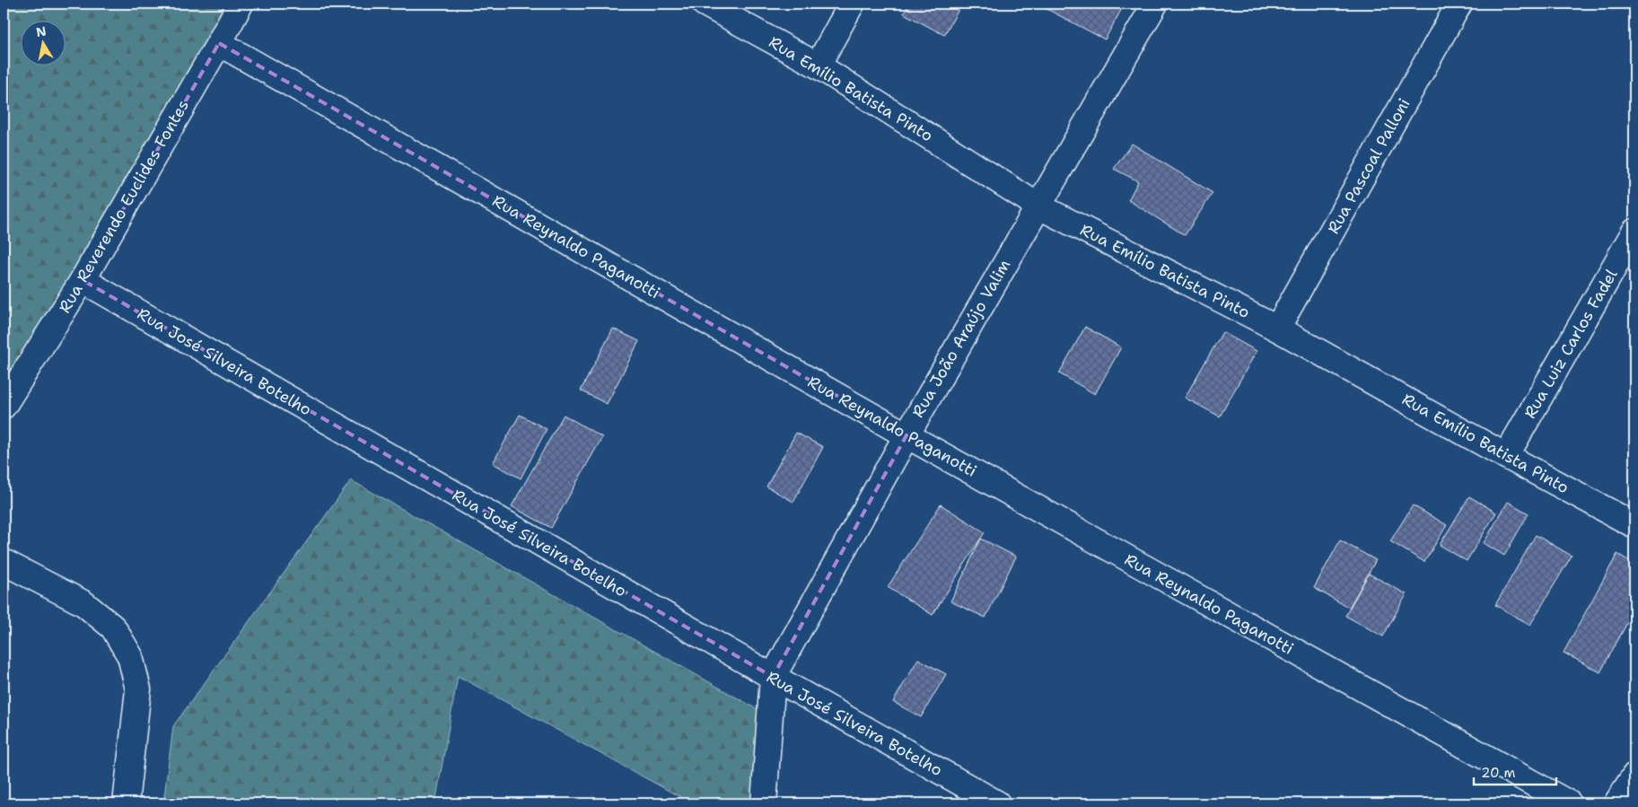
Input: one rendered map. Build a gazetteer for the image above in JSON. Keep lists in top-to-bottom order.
{
  "streets": {
    "street": [
      "Rua Emílio Batista Pinto",
      "Rua Pascoal Palloni",
      "Rua Reverendo Euclides Fontes",
      "Rua Reynaldo Paganotti",
      "Rua João Araújo Valim",
      "Rua Luiz Carlos Fadel",
      "Rua José Silveira Botelho"
    ]
  },
  "crossings": [
    ["Rua Emílio Batista Pinto", "Rua Pascoal Palloni"],
    ["Rua Emílio Batista Pinto", "Rua João Araújo Valim"],
    ["Rua Emílio Batista Pinto", "Rua Luiz Carlos Fadel"],
    ["Rua Reverendo Euclides Fontes", "Rua Reynaldo Paganotti"],
    ["Rua Reverendo Euclides Fontes", "Rua José Silveira Botelho"],
    ["Rua Reynaldo Paganotti", "Rua João Araújo Valim"],
    ["Rua João Araújo Valim", "Rua José Silveira Botelho"]
  ],
  "scale_bar": "20 m",
  "north": "top"
}
